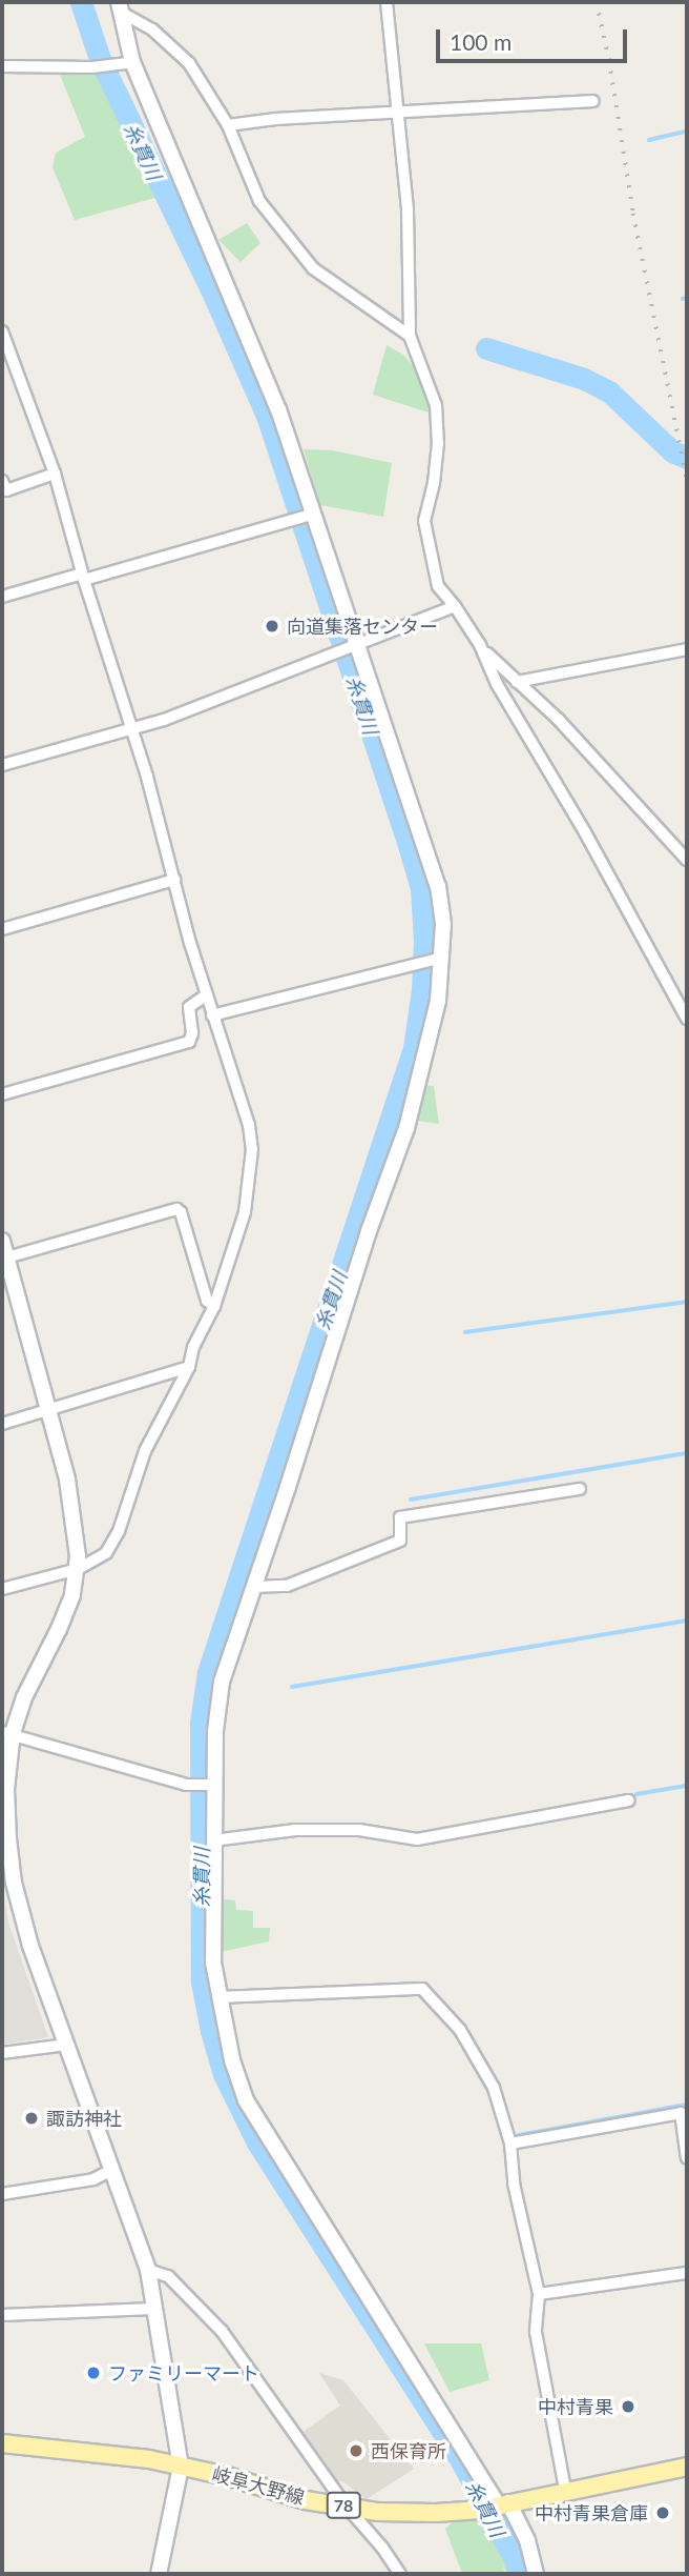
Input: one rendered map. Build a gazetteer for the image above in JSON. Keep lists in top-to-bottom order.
{
  "streets": {
    "main road": ["岐阜大野線", "78"]
  },
  "water": ["糸貫川"],
  "places": [
    "向道集落センター",
    "諏訪神社",
    "ファミリーマート",
    "中村青果",
    "西保育所",
    "中村青果倉庫"
  ],
  "scale_bar": "100 m"
}
